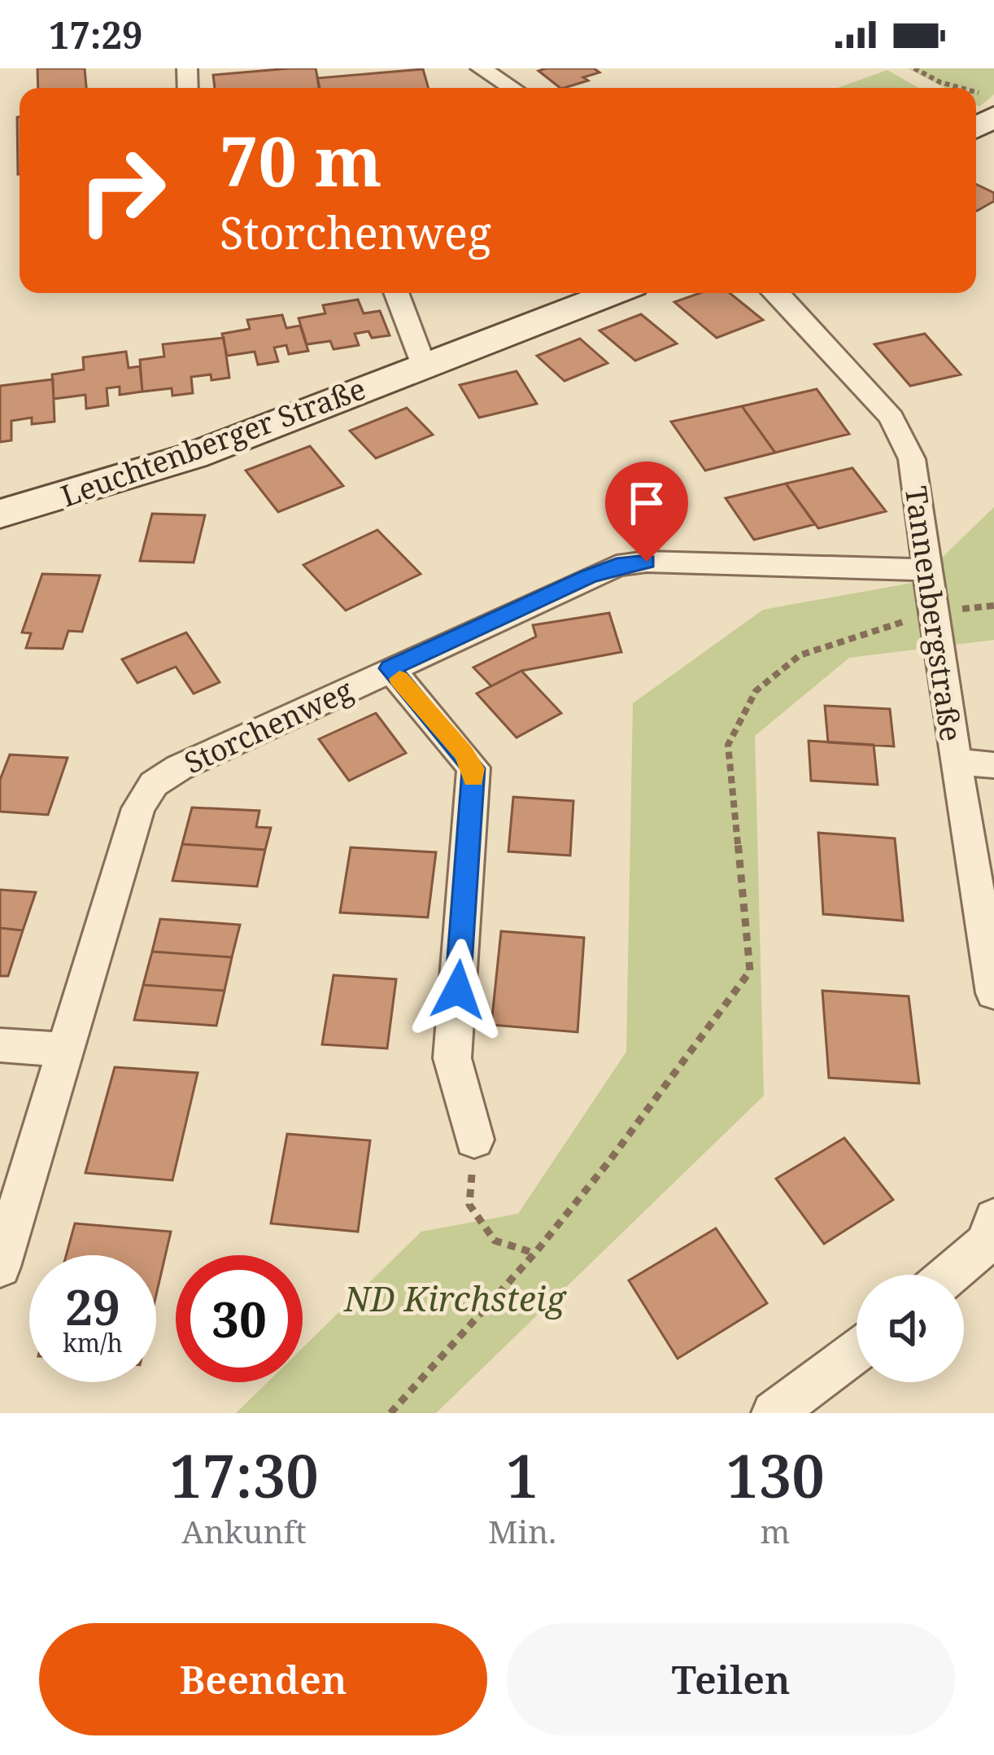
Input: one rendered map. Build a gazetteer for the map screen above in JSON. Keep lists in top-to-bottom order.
{
  "streets": {
    "street": ["Leuchtenberger Straße", "Tannenbergstraße", "Storchenweg"]
  },
  "crossings": [
    ["Tannenbergstraße", "Storchenweg"]
  ],
  "parks": ["ND Kirchsteig"],
  "page": {
    "status": "17:29",
    "turn": ["70 m", "Storchenweg"],
    "speed": "29 km/h",
    "limit": "30",
    "eta": [
      "17:30",
      "Ankunft",
      "1",
      "Min.",
      "130",
      "m"
    ],
    "buttons": ["Beenden", "Teilen"]
  }
}
